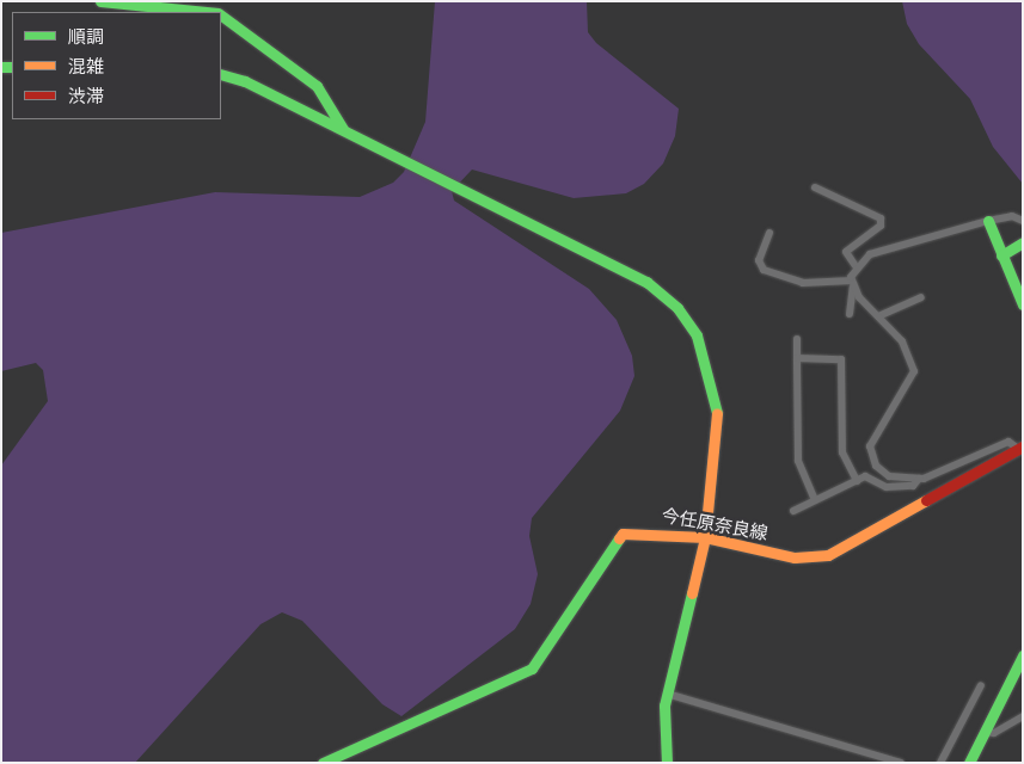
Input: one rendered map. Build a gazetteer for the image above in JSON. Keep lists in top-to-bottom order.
{
  "streets": {
    "street": ["今任原奈良線"]
  },
  "legend": ["順調", "混雑", "渋滞"]
}
